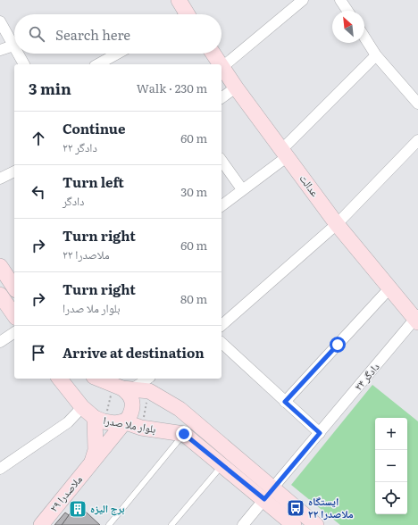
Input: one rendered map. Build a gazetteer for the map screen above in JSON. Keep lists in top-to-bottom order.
{
  "streets": {
    "main road": ["عدالت", "بلوار ملا صدرا", "ملاصدرا ۲۹"],
    "street": ["دادگر ۲۴"]
  },
  "crossings": [
    ["عدالت", "دادگر ۲۴"],
    ["بلوار ملا صدرا", "ملاصدرا ۲۹"]
  ],
  "places": {
    "bus stop": ["ایستگاه ملاصدرا ۲۲"],
    "building": ["برج الیزه"]
  },
  "north": "top left",
  "page": {
    "search": "Search here",
    "heading": ["3 min", "Walk · 230 m"],
    "list": [
      ["Continue", "دادگر ۲۲", "60 m"],
      ["Turn left", "دادگر", "30 m"],
      ["Turn right", "ملاصدرا ۲۲", "60 m"],
      ["Turn right", "بلوار ملا صدرا", "80 m"],
      "Arrive at destination"
    ],
    "map_buttons": ["+", "−"]
  }
}
